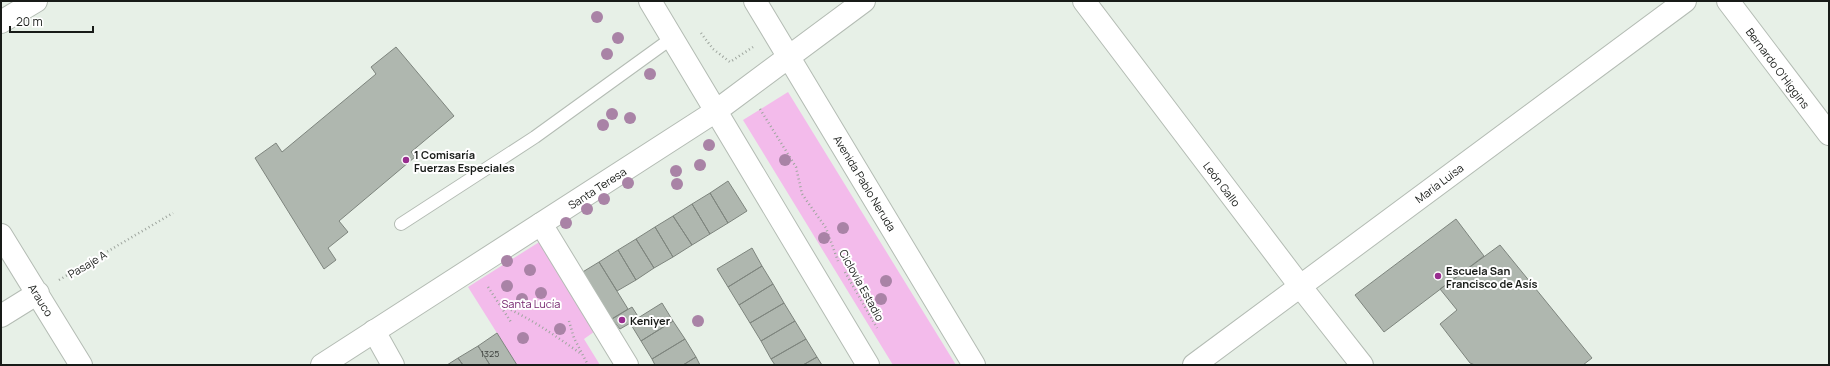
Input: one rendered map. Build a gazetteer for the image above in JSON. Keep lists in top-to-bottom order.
{
  "streets": {
    "street": [
      "Bernardo O'Higgins",
      "Avenida Pablo Neruda",
      "María Luisa",
      "León Gallo",
      "Santa Teresa",
      "Arauco"
    ],
    "path": ["Pasaje A", "Ciclovía Estadio"]
  },
  "crossings": [
    ["Avenida Pablo Neruda", "Santa Teresa"],
    ["María Luisa", "León Gallo"],
    ["Pasaje A", "Arauco"]
  ],
  "parks": ["Santa Lucía"],
  "places": ["1 Comisaría Fuerzas Especiales", "Escuela San Francisco de Asís", "Keniyer"],
  "house_numbers": ["1325"],
  "scale_bar": "20 m"
}
